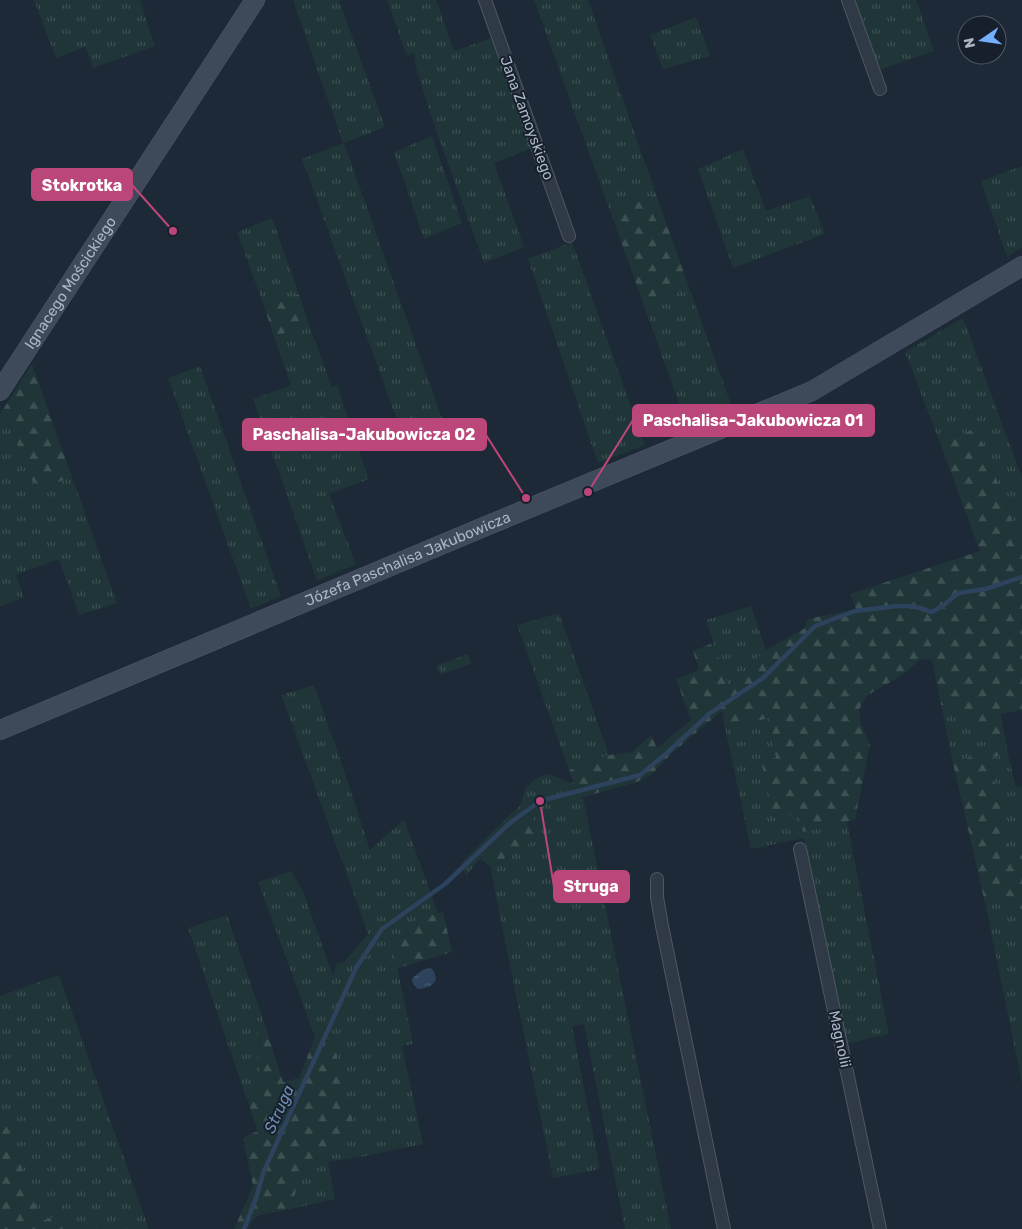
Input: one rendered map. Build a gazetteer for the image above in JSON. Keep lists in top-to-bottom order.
{
  "streets": {
    "street": [
      "Jana Zamoyskiego",
      "Ignacego Mościckiego",
      "Józefa Paschalisa Jakubowicza",
      "Magnolii"
    ]
  },
  "water": ["Struga"],
  "places": [
    "Stokrotka",
    "Paschalisa-Jakubowicza 01",
    "Paschalisa-Jakubowicza 02",
    "Struga"
  ],
  "north": "left"
}
